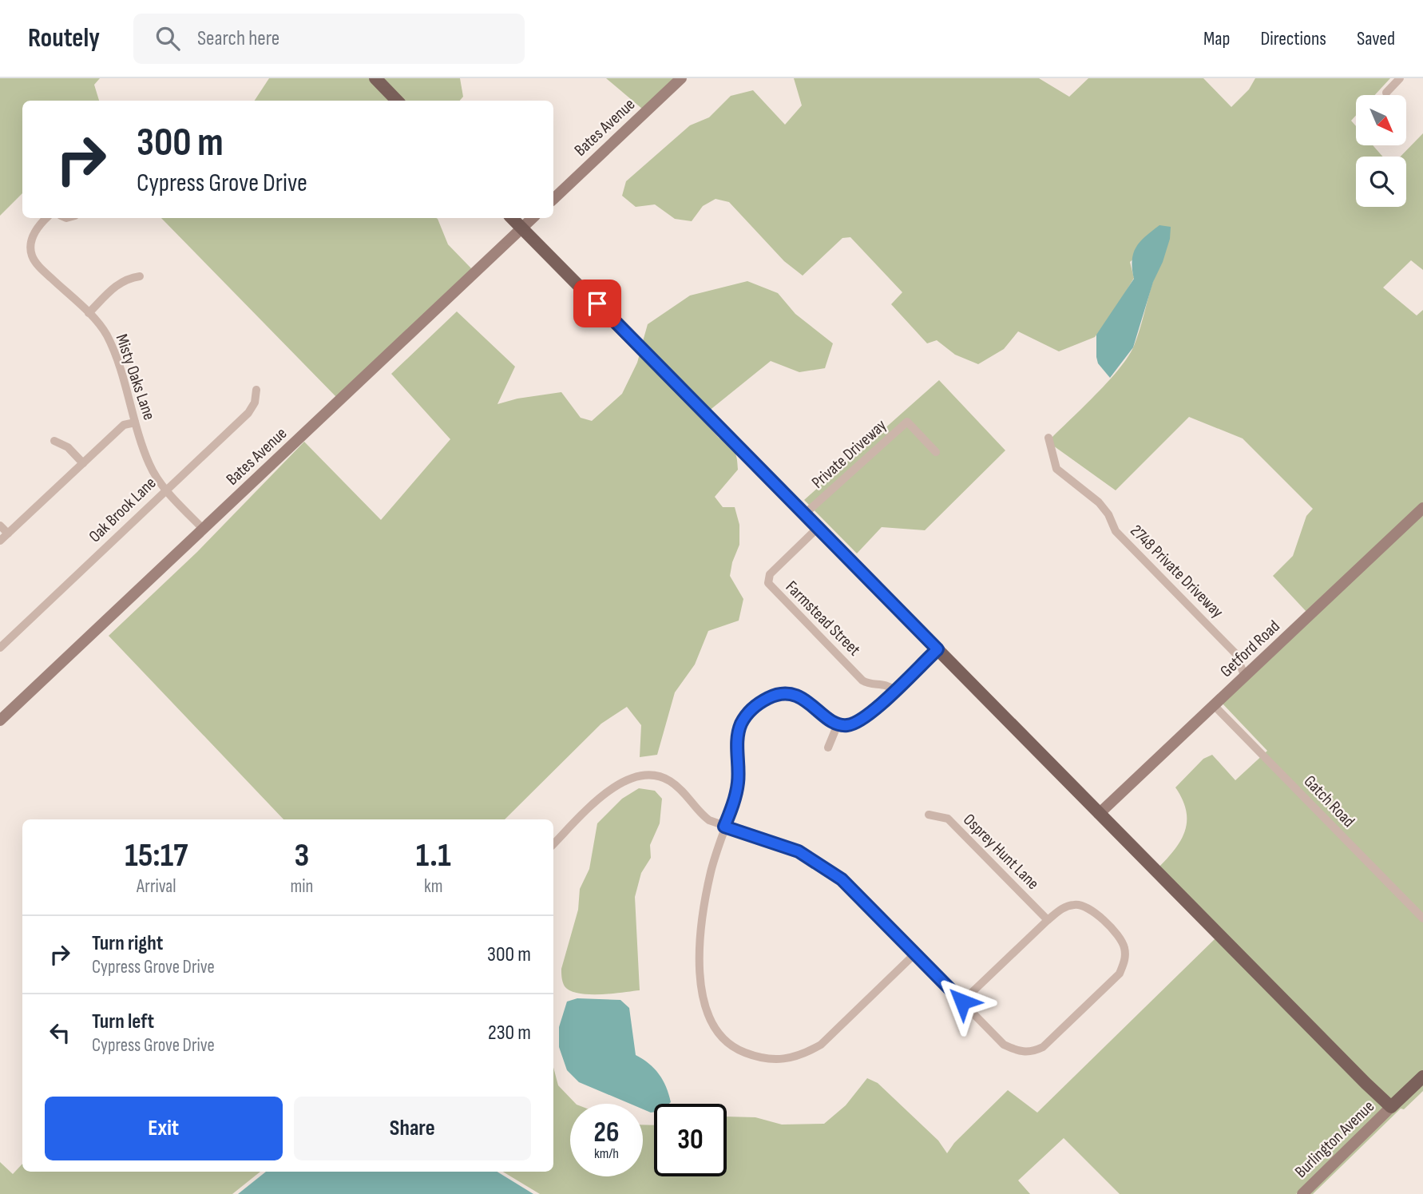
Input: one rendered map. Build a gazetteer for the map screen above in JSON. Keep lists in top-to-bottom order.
{
  "streets": {
    "street": [
      "Bates Avenue",
      "Misty Oaks Lane",
      "Private Driveway",
      "Oak Brook Lane",
      "2748 Private Driveway",
      "Farmstead Street",
      "Getford Road",
      "Gatch Road",
      "Osprey Hunt Lane",
      "Burlington Avenue"
    ]
  },
  "crossings": [
    ["Bates Avenue", "Misty Oaks Lane"],
    ["Misty Oaks Lane", "Oak Brook Lane"],
    ["2748 Private Driveway", "Getford Road"],
    ["Getford Road", "Gatch Road"]
  ],
  "north": "bottom right",
  "page": {
    "header": "Routely",
    "search": "Search here",
    "nav": ["Map", "Directions", "Saved"],
    "turn": ["300 m", "Cypress Grove Drive"],
    "eta": [
      "15:17",
      "Arrival",
      "3",
      "min",
      "1.1",
      "km"
    ],
    "list": [
      {
        "name": "Turn right",
        "note": "Cypress Grove Drive",
        "value": "300 m"
      },
      {
        "name": "Turn left",
        "note": "Cypress Grove Drive",
        "value": "230 m"
      }
    ],
    "buttons": ["Exit", "Share"],
    "speed": "26 km/h",
    "limit": "30"
  }
}
